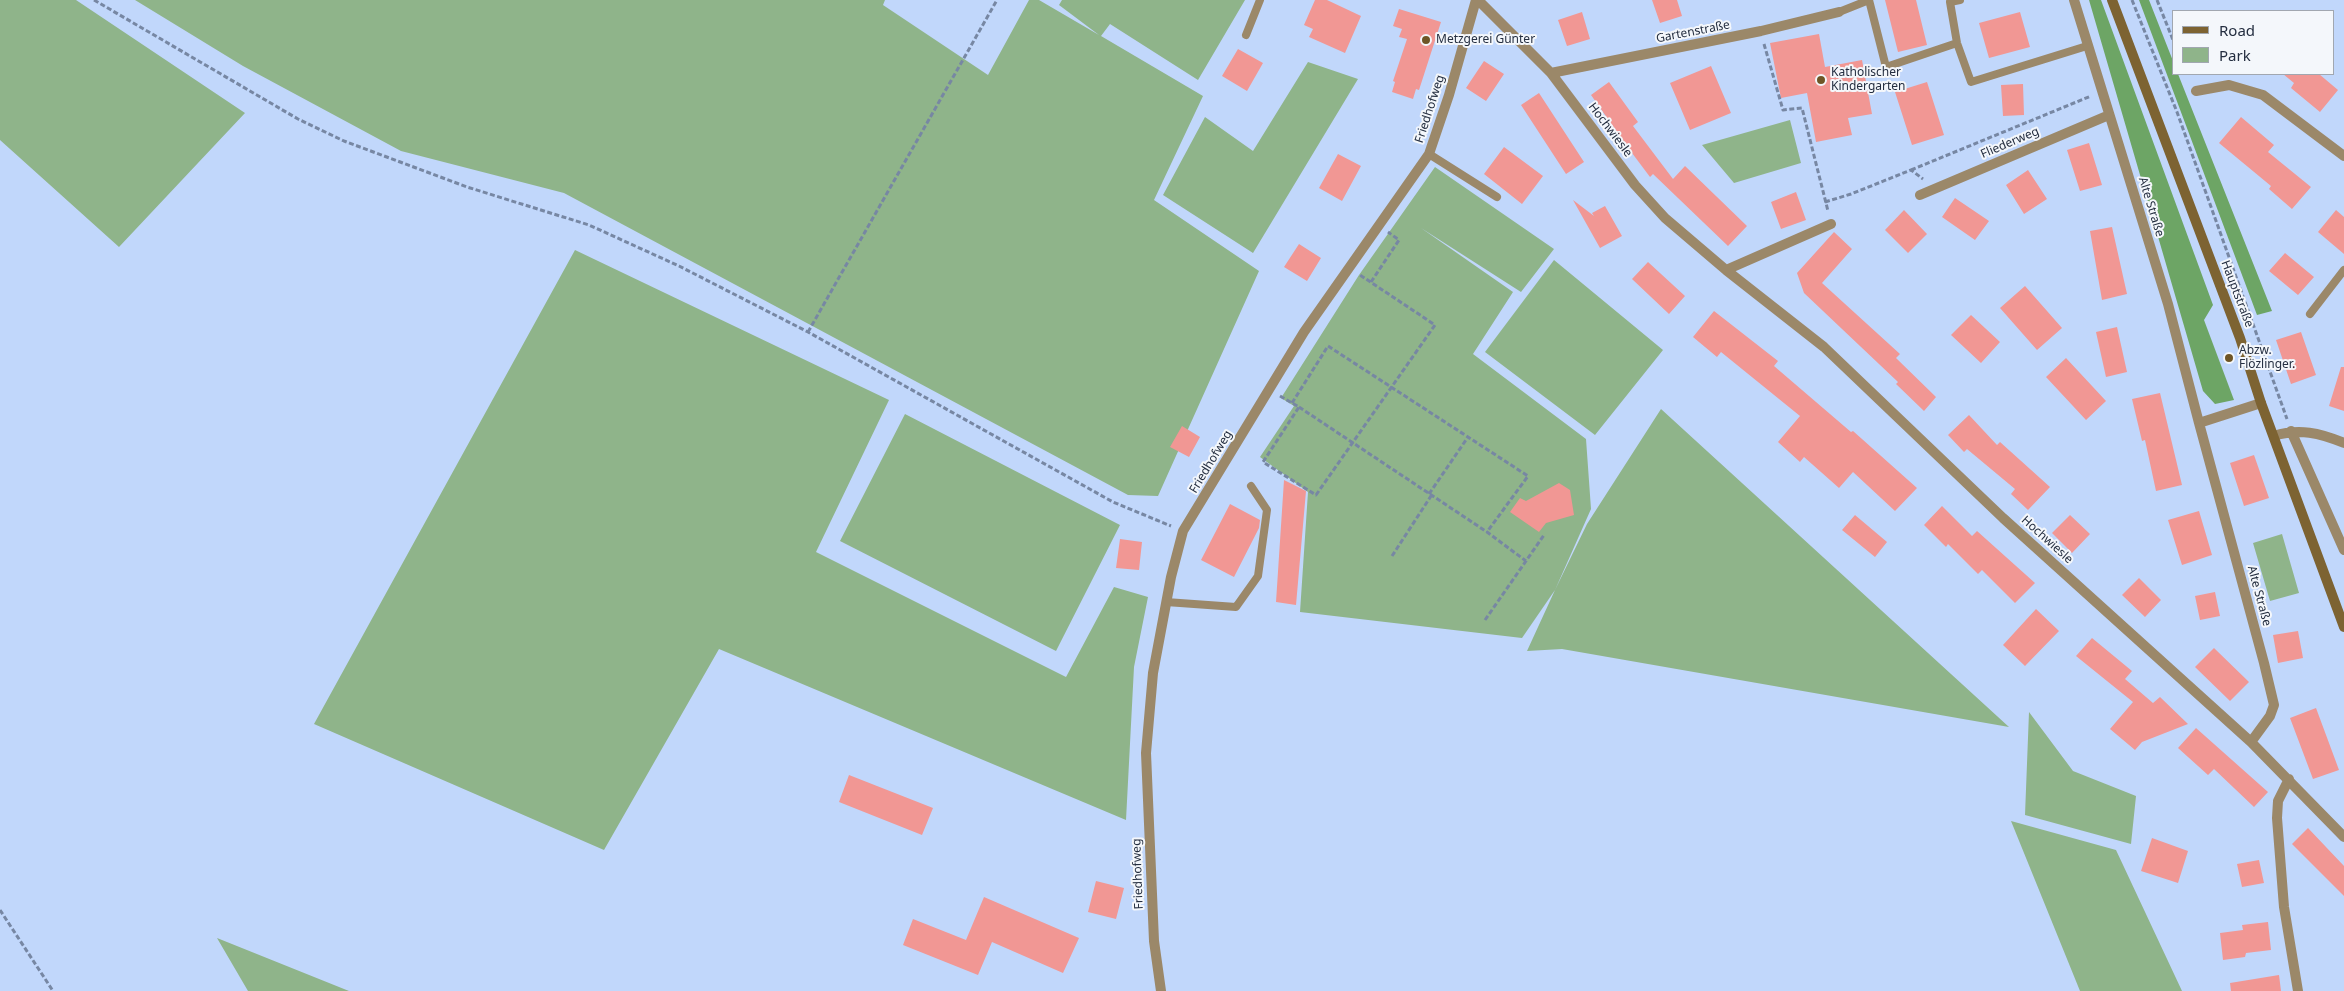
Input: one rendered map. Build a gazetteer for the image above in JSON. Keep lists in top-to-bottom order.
{
  "streets": {
    "street": [
      "Gartenstraße",
      "Friedhofweg",
      "Hochwiesle",
      "Fliederweg",
      "Alte Straße",
      "Hauptstraße"
    ]
  },
  "crossings": [
    ["Gartenstraße", "Hochwiesle"],
    ["Friedhofweg", "Hochwiesle"],
    ["Hochwiesle", "Alte Straße"],
    ["Fliederweg", "Alte Straße"]
  ],
  "places": ["Metzgerei Günter", "Katholischer Kindergarten", "Abzw. Flözlinger."],
  "legend": ["Road", "Park"]
}
